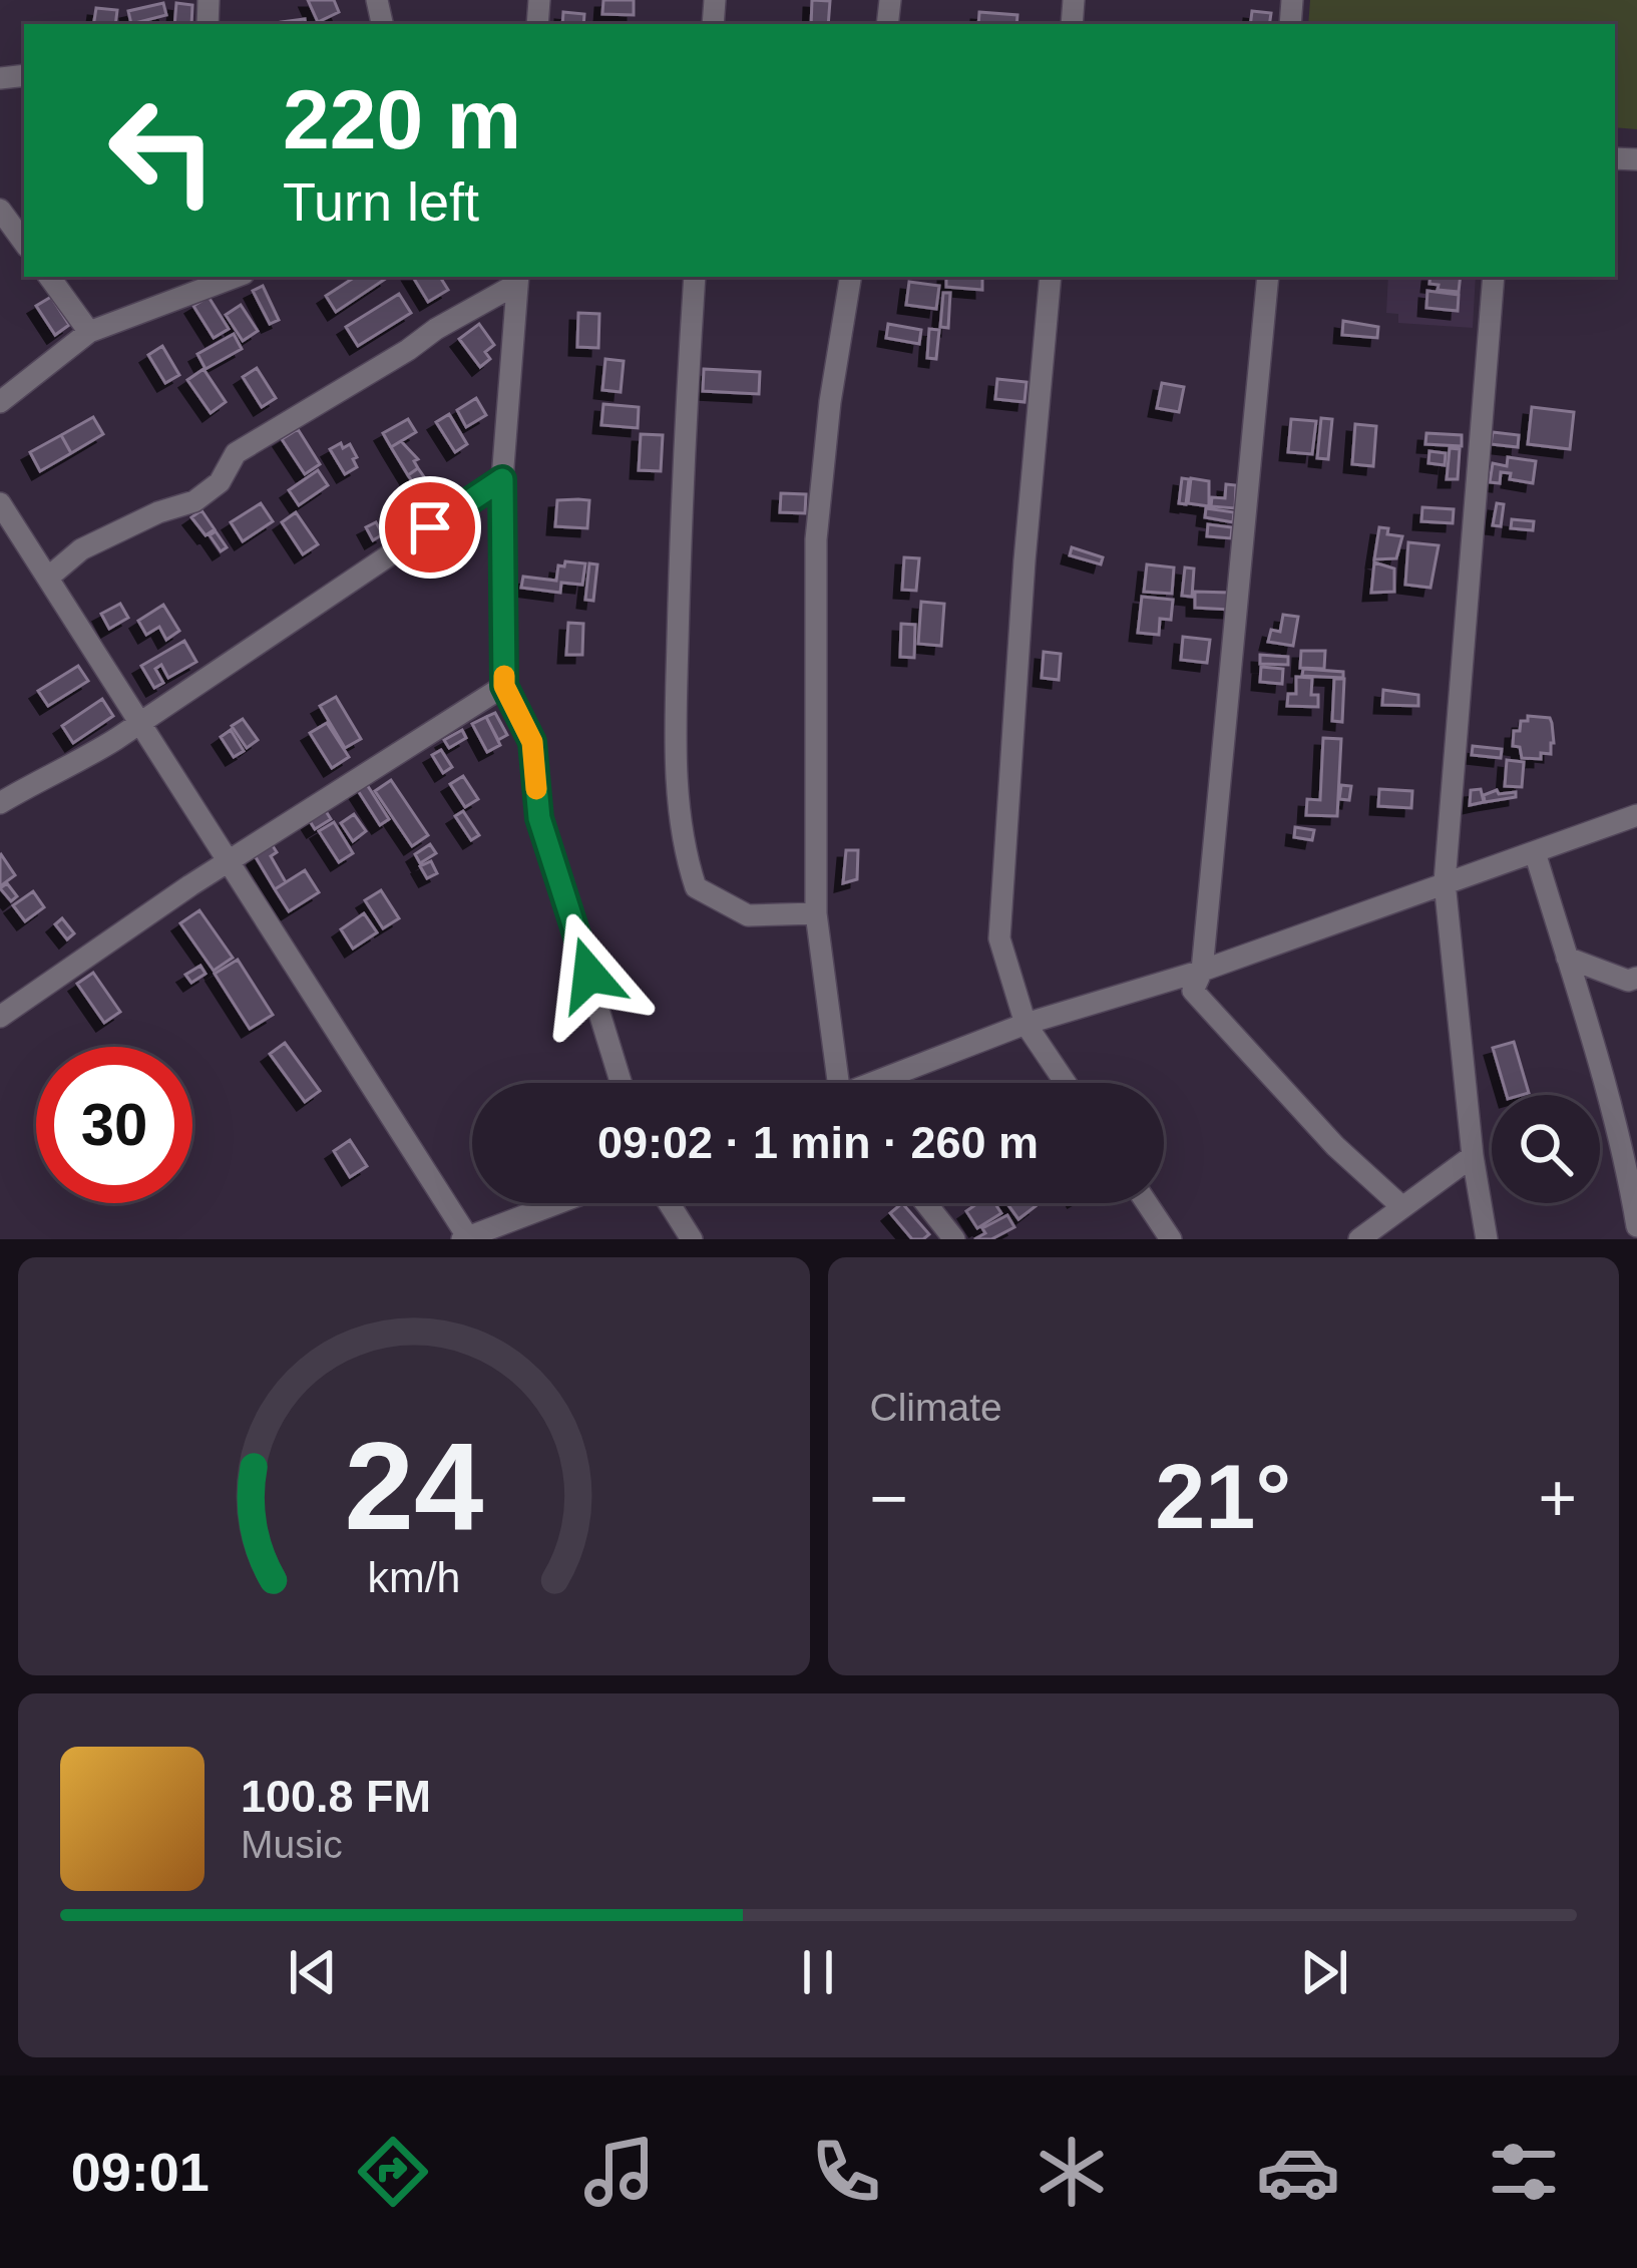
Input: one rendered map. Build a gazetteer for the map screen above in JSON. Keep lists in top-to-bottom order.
{
  "page": {
    "turn": ["220 m", "Turn left"],
    "limit": "30",
    "trip": "09:02 · 1 min · 260 m",
    "tile": "Climate",
    "heat": ["−", "21°", "+"],
    "song": ["100.8 FM", "Music"],
    "tabs": "09:01",
    "gauge": ["24", "km/h"]
  }
}
